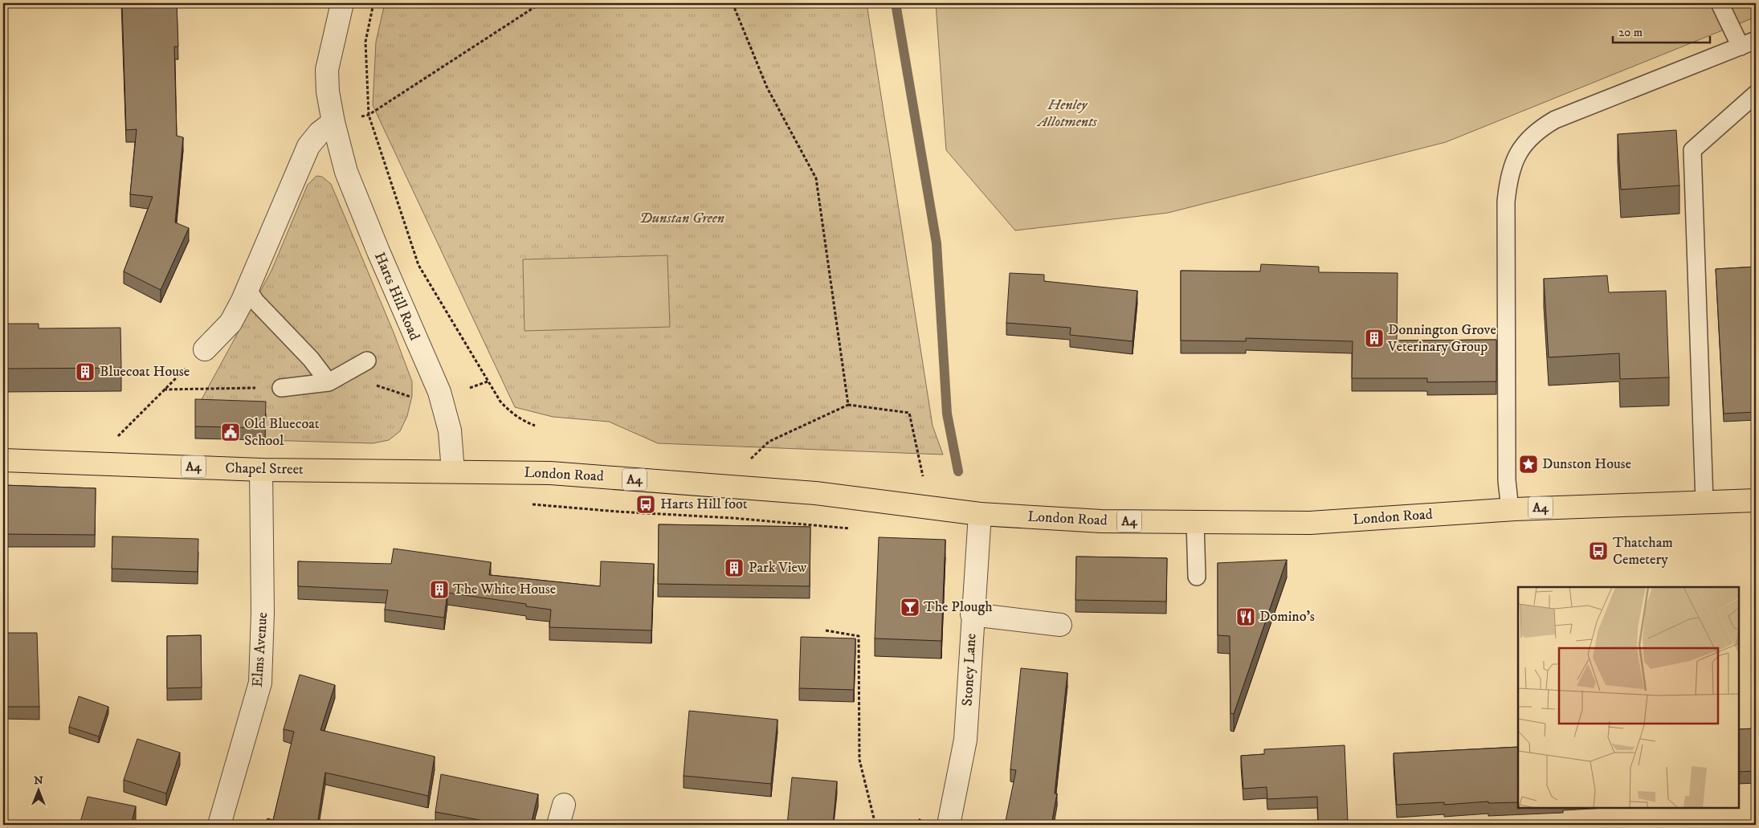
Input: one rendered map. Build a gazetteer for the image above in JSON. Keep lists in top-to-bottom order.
{
  "streets": {
    "main road": ["A4", "Chapel Street", "London Road"],
    "street": ["Harts Hill Road", "Elms Avenue", "Stoney Lane"]
  },
  "crossings": [
    ["Harts Hill Road", "Chapel Street"],
    ["Harts Hill Road", "London Road"],
    ["Chapel Street", "London Road"],
    ["Chapel Street", "Elms Avenue"],
    ["London Road", "Stoney Lane"]
  ],
  "parks": ["Henley Allotments", "Dunstan Green"],
  "places": {
    "building": [
      "Donnington Grove Veterinary Group",
      "Bluecoat House",
      "Park View",
      "The White House"
    ],
    "public building": ["Old Bluecoat School"],
    "place": ["Dunston House"],
    "bus stop": ["Harts Hill foot", "Thatcham Cemetery"],
    "bar": ["The Plough"],
    "restaurant": ["Domino's"]
  },
  "scale_bar": "20 m",
  "north": "top"
}
